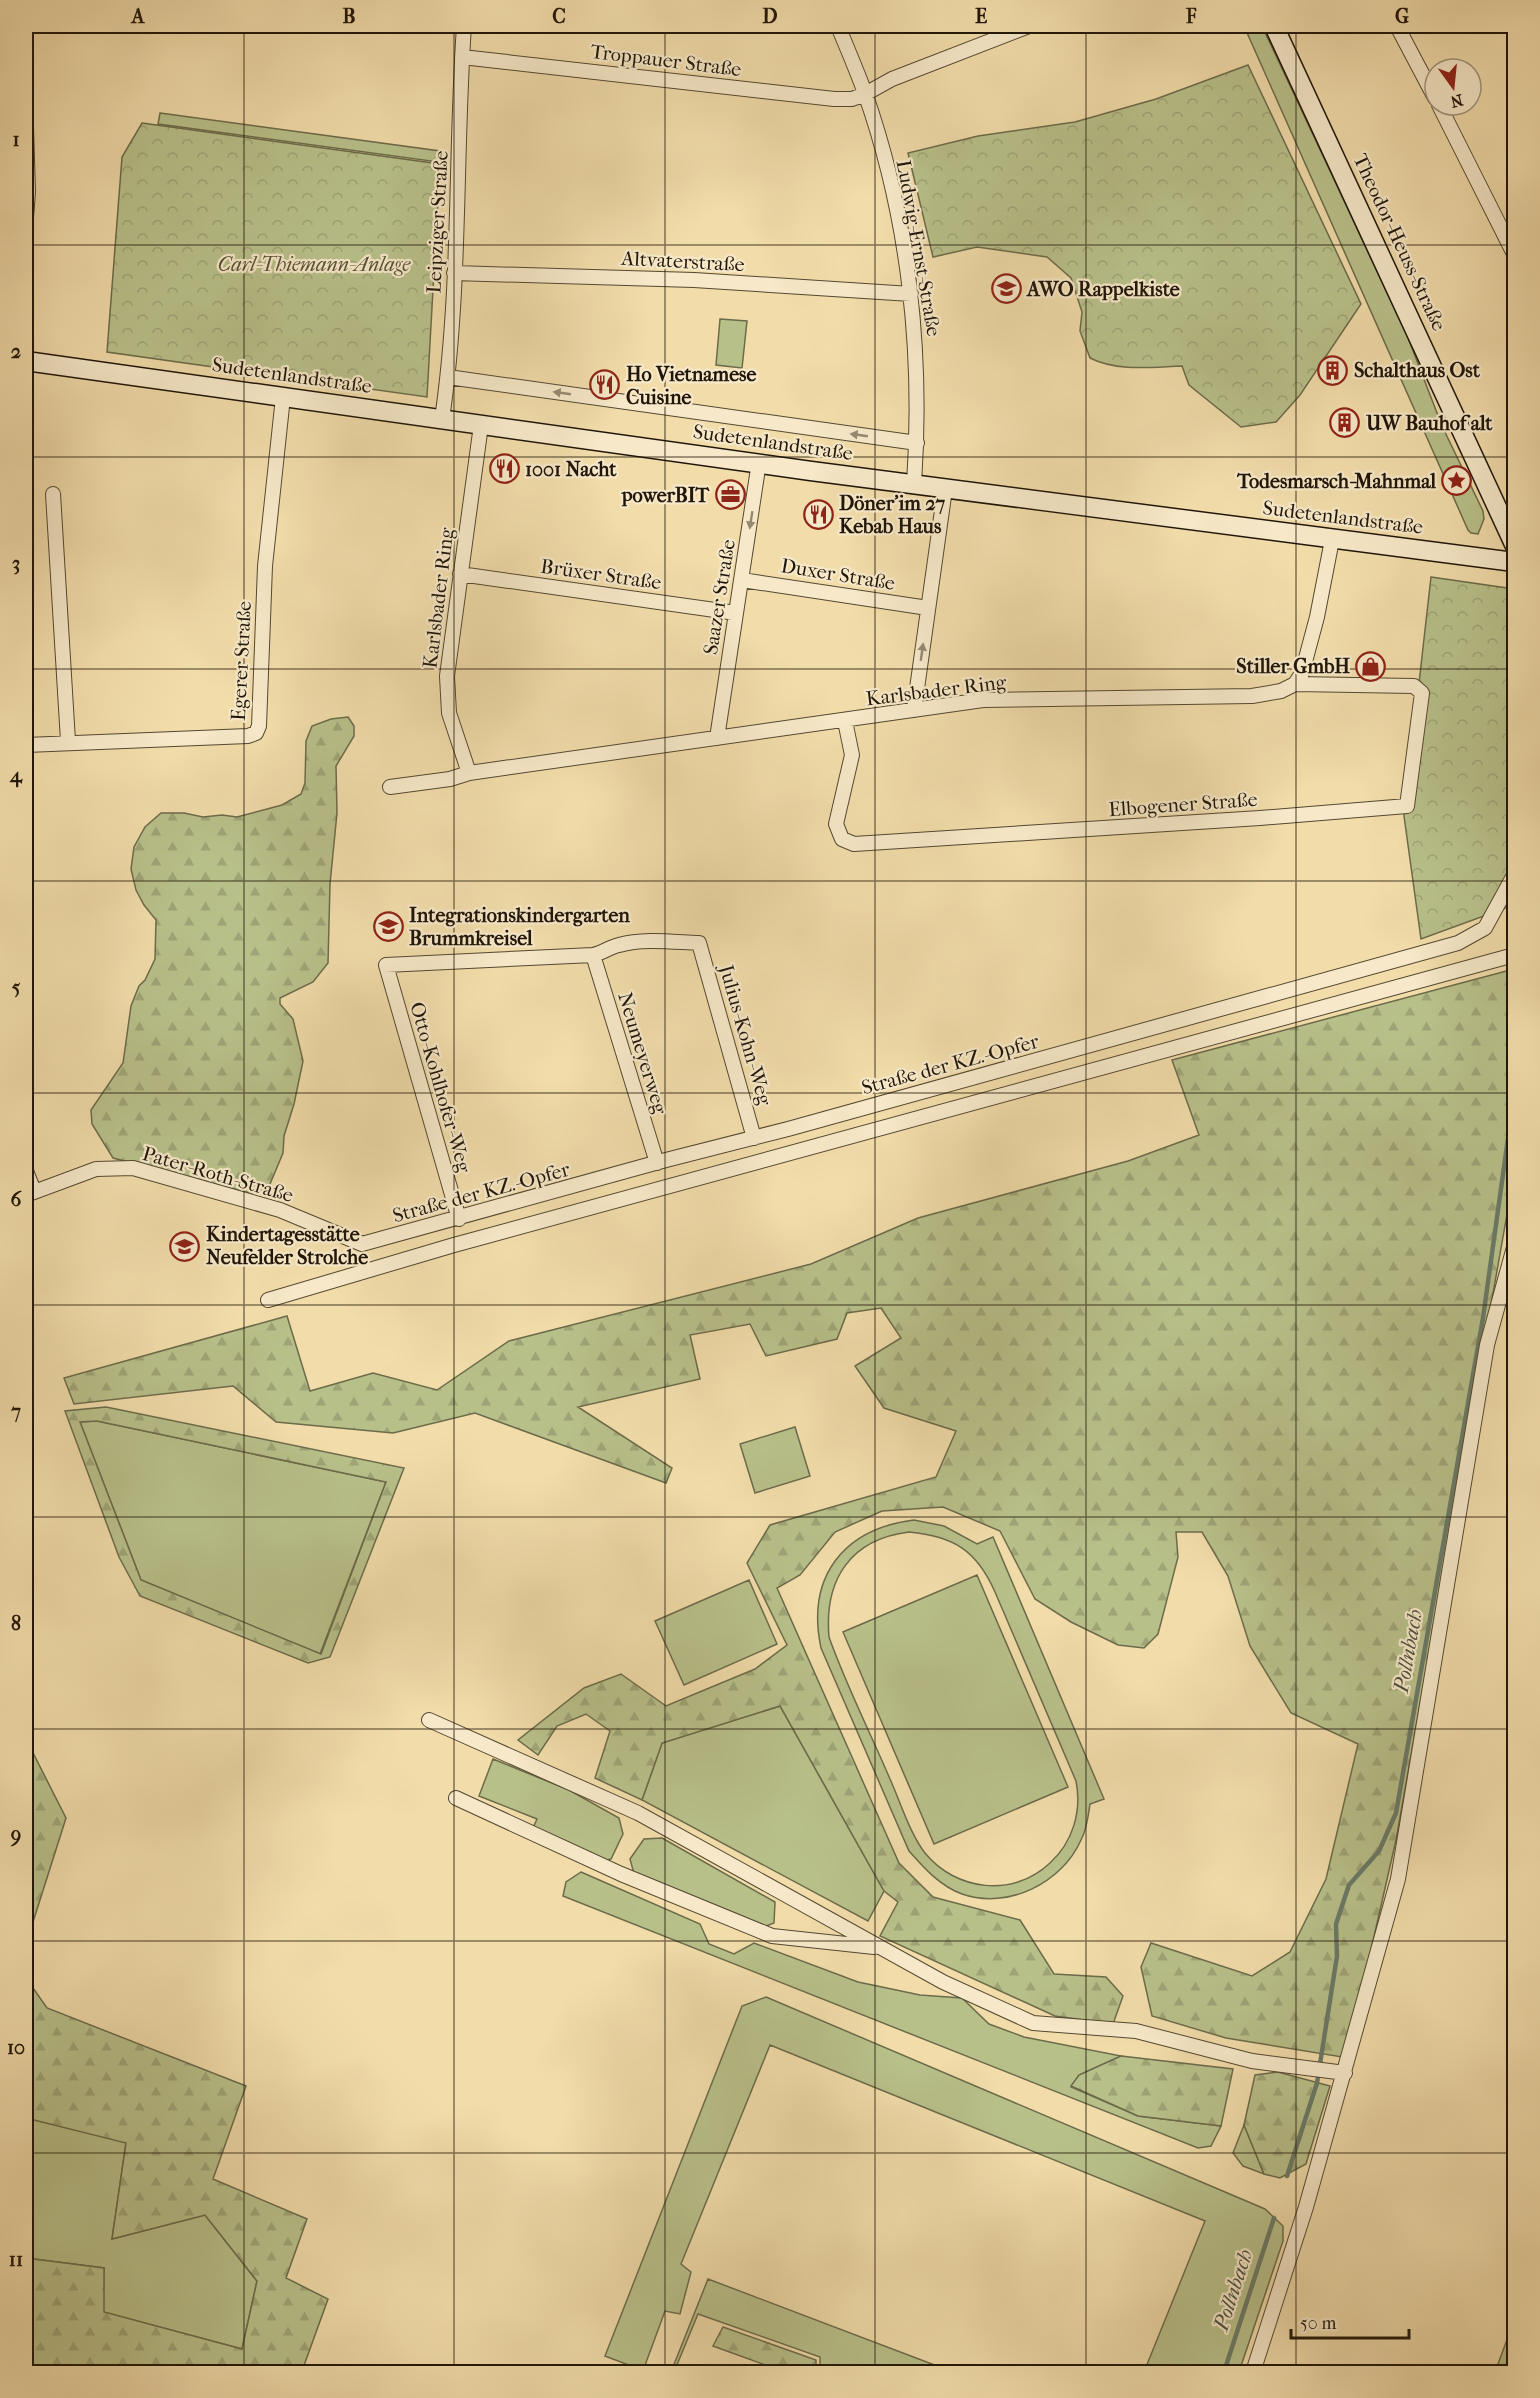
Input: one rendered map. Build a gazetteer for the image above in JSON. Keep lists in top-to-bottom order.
{
  "streets": {
    "street": [
      "Troppauer Straße",
      "Leipziger Straße",
      "Theodor-Heuss-Straße",
      "Ludwig-Ernst-Straße",
      "Altvaterstraße",
      "Sudetenlandstraße",
      "Brüxer Straße",
      "Duxer Straße",
      "Saazer Straße",
      "Karlsbader Ring",
      "Egerer Straße",
      "Elbogener Straße",
      "Julius-Kohn-Weg",
      "Neumeyerweg",
      "Straße der KZ.-Opfer",
      "Otto-Kohlhofer-Weg",
      "Pater-Roth-Straße"
    ]
  },
  "crossings": [
    ["Troppauer Straße", "Leipziger Straße"],
    ["Troppauer Straße", "Ludwig-Ernst-Straße"],
    ["Leipziger Straße", "Altvaterstraße"],
    ["Leipziger Straße", "Sudetenlandstraße"],
    ["Ludwig-Ernst-Straße", "Altvaterstraße"],
    ["Ludwig-Ernst-Straße", "Sudetenlandstraße"],
    ["Sudetenlandstraße", "Saazer Straße"],
    ["Sudetenlandstraße", "Karlsbader Ring"],
    ["Sudetenlandstraße", "Egerer Straße"],
    ["Brüxer Straße", "Saazer Straße"],
    ["Brüxer Straße", "Karlsbader Ring"],
    ["Duxer Straße", "Saazer Straße"],
    ["Saazer Straße", "Karlsbader Ring"],
    ["Karlsbader Ring", "Elbogener Straße"],
    ["Julius-Kohn-Weg", "Neumeyerweg"],
    ["Julius-Kohn-Weg", "Straße der KZ.-Opfer"],
    ["Julius-Kohn-Weg", "Otto-Kohlhofer-Weg"],
    ["Neumeyerweg", "Straße der KZ.-Opfer"],
    ["Neumeyerweg", "Otto-Kohlhofer-Weg"],
    ["Straße der KZ.-Opfer", "Otto-Kohlhofer-Weg"],
    ["Straße der KZ.-Opfer", "Pater-Roth-Straße"]
  ],
  "one_way": ["Saazer Straße"],
  "water": ["Pollnbach"],
  "parks": ["Carl-Thiemann-Anlage"],
  "places": {
    "school or university": ["AWO Rappelkiste", "Integrationskindergarten Brummkreisel", "Kindertagesstätte Neufelder Strolche"],
    "building": ["Schalthaus Ost", "UW Bauhof alt"],
    "restaurant": ["Ho Vietnamese Cuisine", "1001 Nacht", "Döner'im 27 Kebab Haus"],
    "place": ["Todesmarsch-Mahnmal"],
    "office": ["powerBIT"],
    "shop": ["Stiller GmbH"]
  },
  "scale_bar": "50 m",
  "north": "bottom",
  "grid": {
    "columns": [
      "A",
      "B",
      "C",
      "D",
      "E",
      "F",
      "G"
    ],
    "rows": [
      "1",
      "2",
      "3",
      "4",
      "5",
      "6",
      "7",
      "8",
      "9",
      "10",
      "11"
    ]
  }
}
